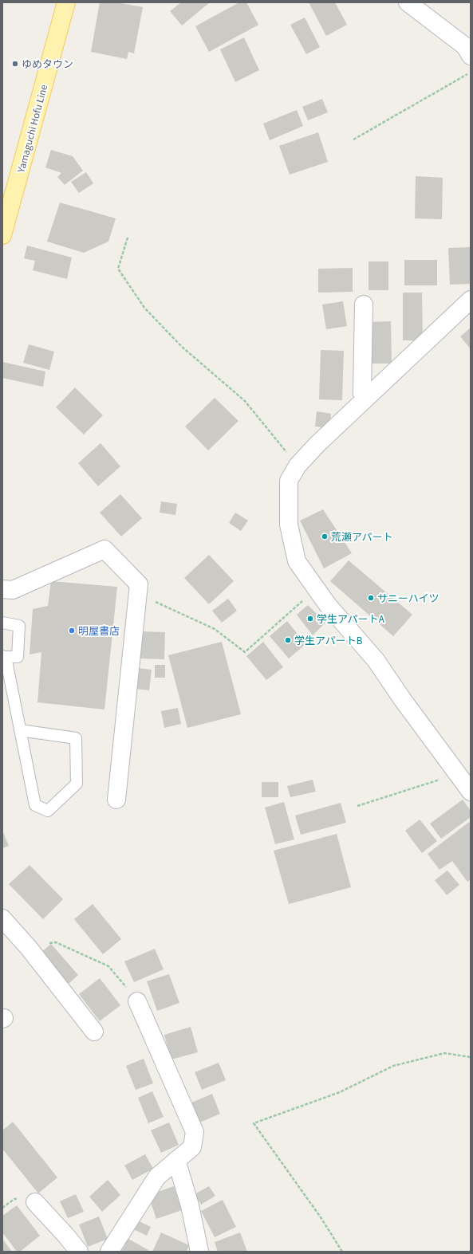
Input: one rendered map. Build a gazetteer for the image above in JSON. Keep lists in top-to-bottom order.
{
  "streets": {
    "main road": ["Yamaguchi Hofu Line"]
  },
  "places": [
    "ゆめタウン",
    "荒瀬アパート",
    "サニーハイツ",
    "学生アパートA",
    "明屋書店",
    "学生アパートB"
  ]
}
